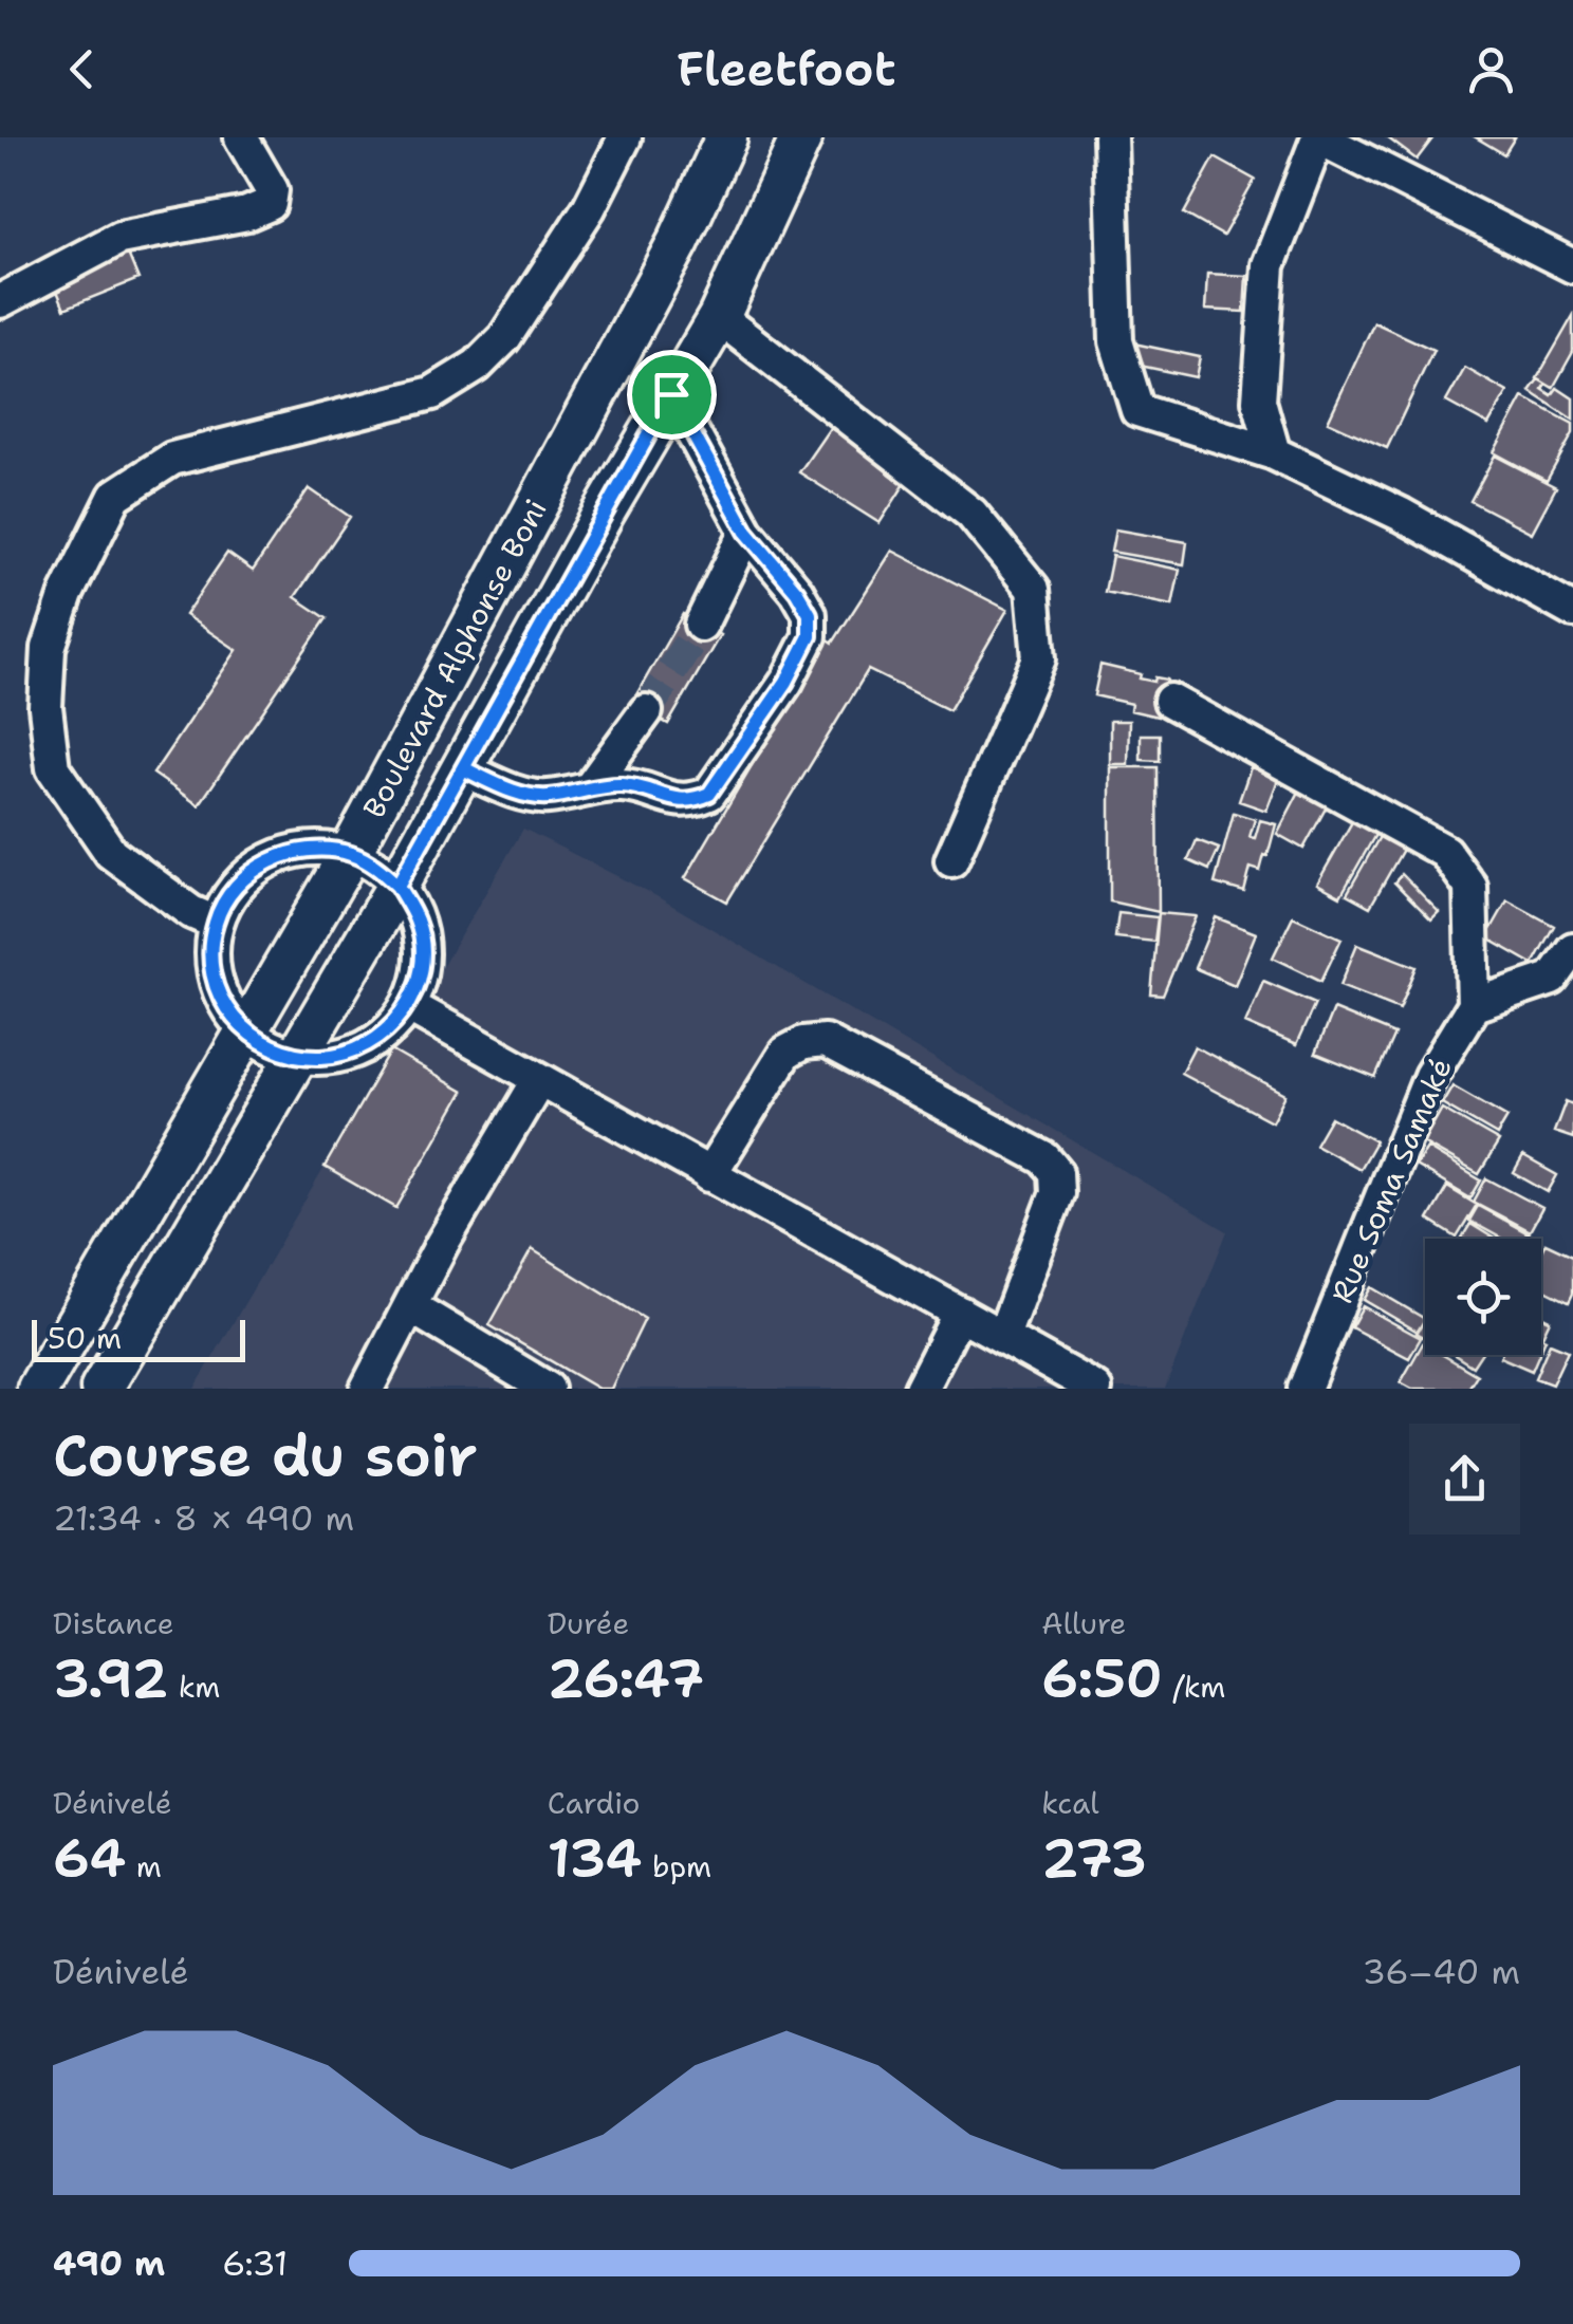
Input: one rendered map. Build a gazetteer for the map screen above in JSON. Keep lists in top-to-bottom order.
{
  "streets": {
    "main road": ["Boulevard Alphonse Boni"],
    "street": ["Rue Soma Samaké"]
  },
  "scale_bar": "50 m",
  "page": {
    "header": "Fleetfoot",
    "scale": "50 m",
    "heading": ["Course du soir", "21:34 · 8 × 490 m"],
    "stats": [
      ["Distance", "3.92 km"],
      ["Durée", "26:47"],
      ["Allure", "6:50 /km"],
      ["Dénivelé", "64 m"],
      ["Cardio", "134 bpm"],
      ["kcal", "273"]
    ],
    "chart": ["Dénivelé", "36–40 m"],
    "list": [
      {
        "name": "490 m",
        "note": "6:31"
      }
    ]
  }
}
